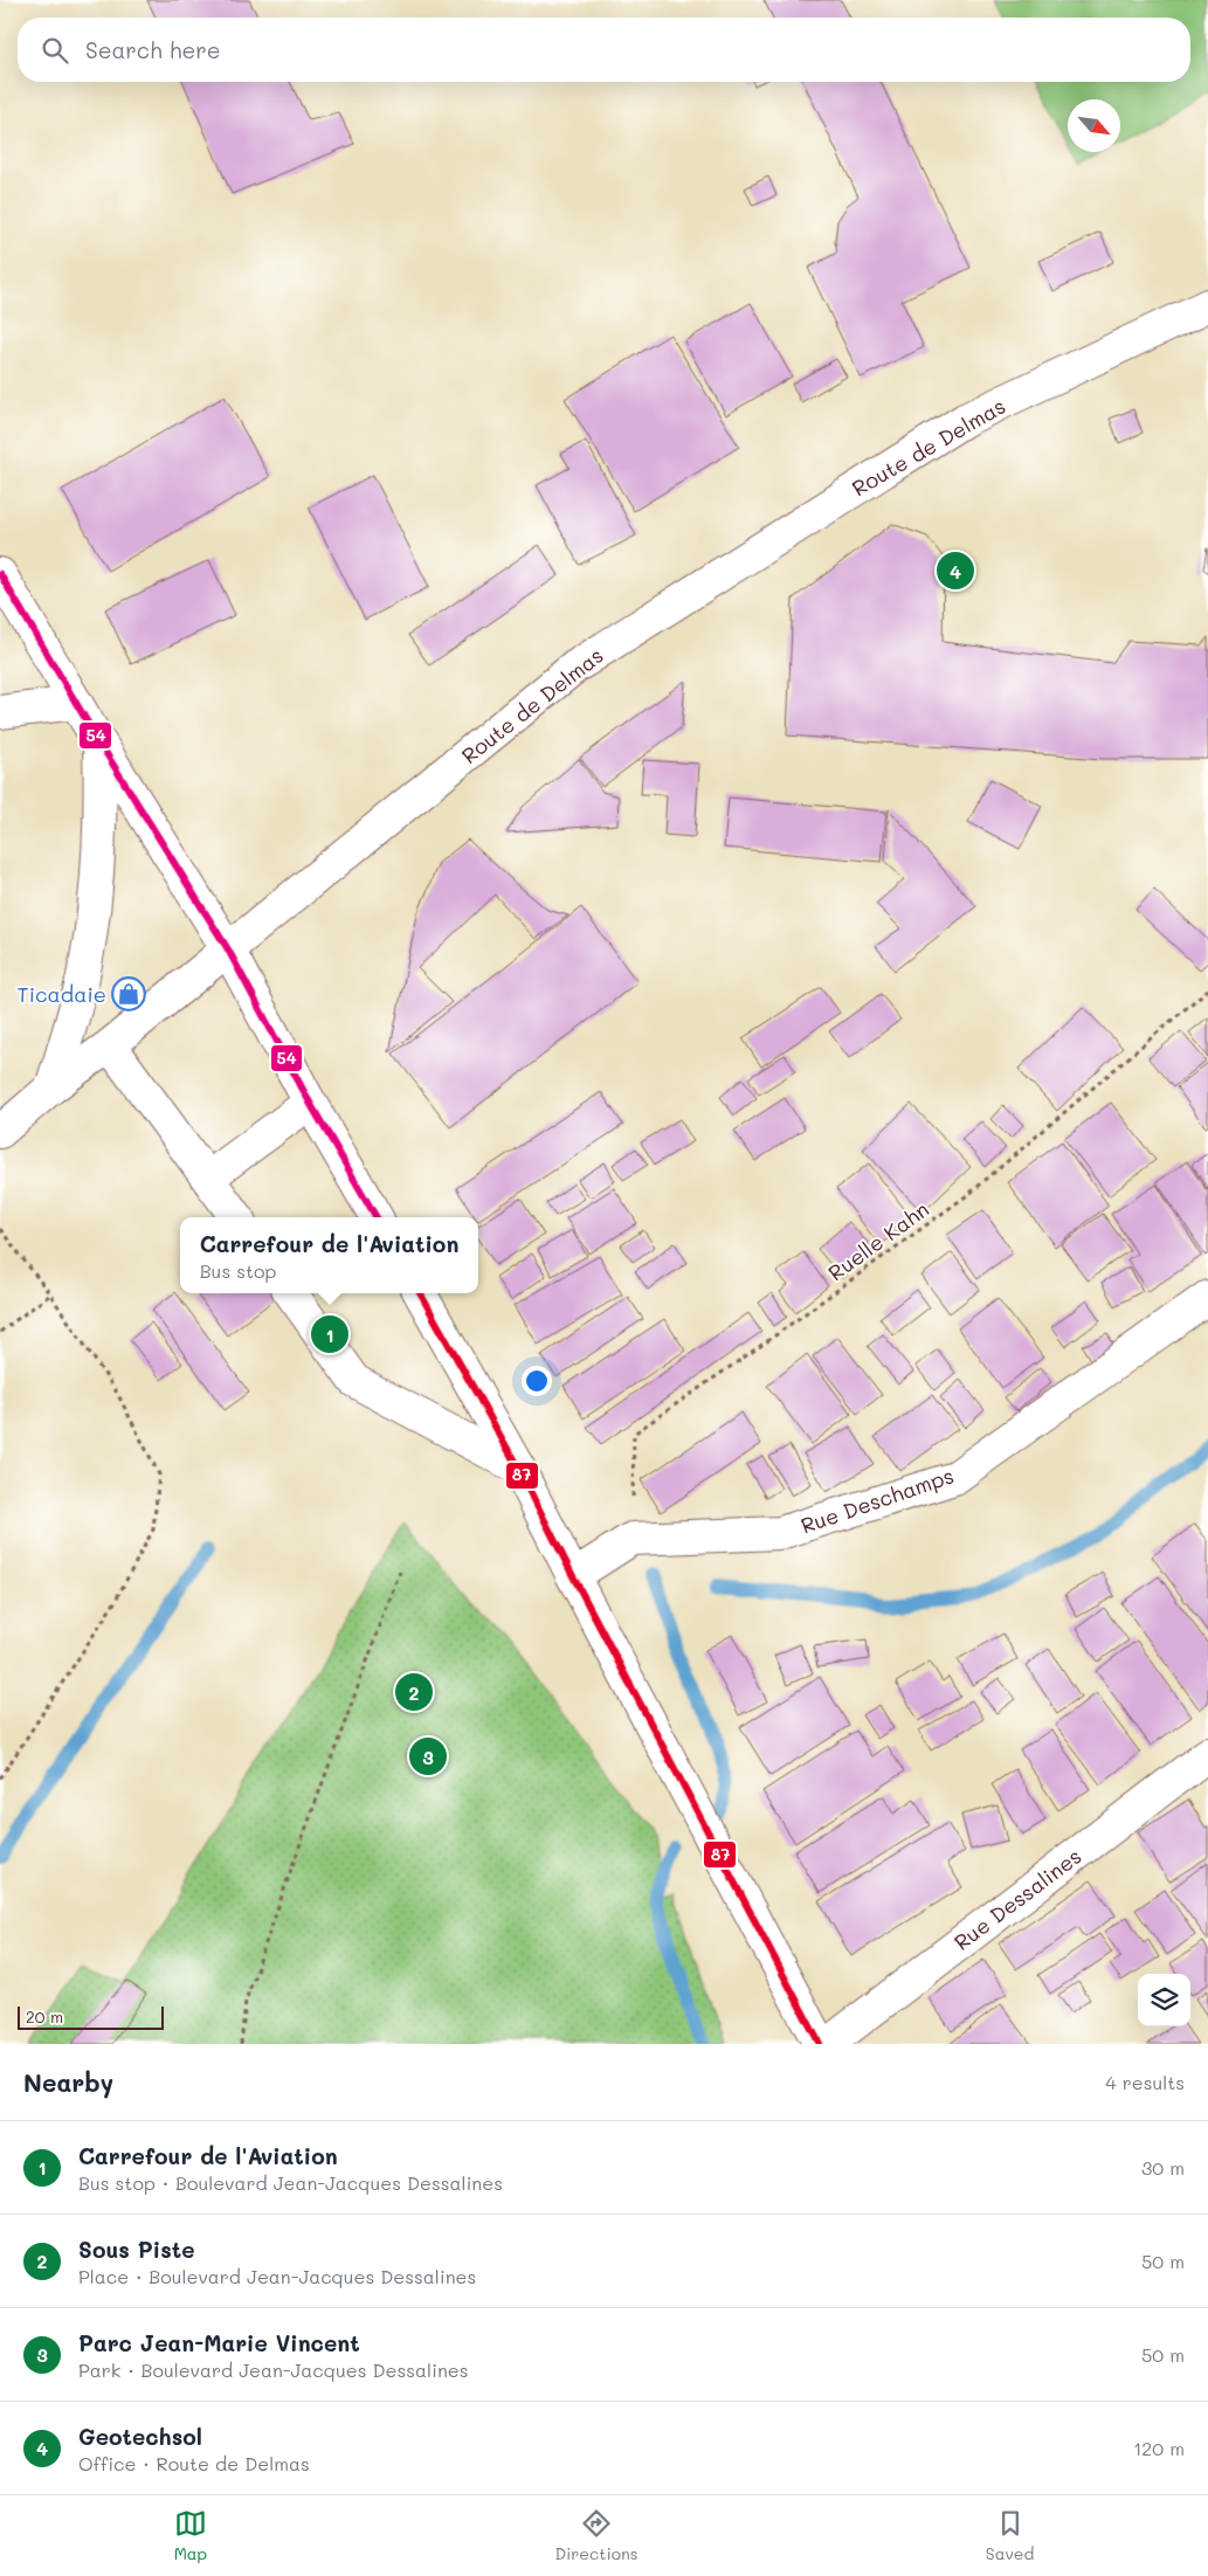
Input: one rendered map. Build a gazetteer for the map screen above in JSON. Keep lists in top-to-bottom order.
{
  "streets": {
    "main road": ["Route de Delmas", "Rue Deschamps", "Rue Dessalines"],
    "path": ["Ruelle Kahn"]
  },
  "crossings": [
    ["Ruelle Kahn", "Rue Deschamps"]
  ],
  "places": {
    "shop": ["Ticadaie"]
  },
  "lines": ["transit line 54", "transit line 87"],
  "scale_bar": "20 m",
  "north": "bottom right",
  "page": {
    "search": "Search here",
    "pins": [
      "4",
      "1",
      "2",
      "3"
    ],
    "popup": ["Carrefour de l'Aviation", "Bus stop"],
    "scale": "20 m",
    "heading": ["Nearby", "4 results"],
    "list": [
      {
        "mark": "1",
        "name": "Carrefour de l'Aviation",
        "note": "Bus stop · Boulevard Jean-Jacques Dessalines",
        "value": "30 m"
      },
      {
        "mark": "2",
        "name": "Sous Piste",
        "note": "Place · Boulevard Jean-Jacques Dessalines",
        "value": "50 m"
      },
      {
        "mark": "3",
        "name": "Parc Jean-Marie Vincent",
        "note": "Park · Boulevard Jean-Jacques Dessalines",
        "value": "50 m"
      },
      {
        "mark": "4",
        "name": "Geotechsol",
        "note": "Office · Route de Delmas",
        "value": "120 m"
      }
    ],
    "nav": ["Map", "Directions", "Saved"]
  }
}
